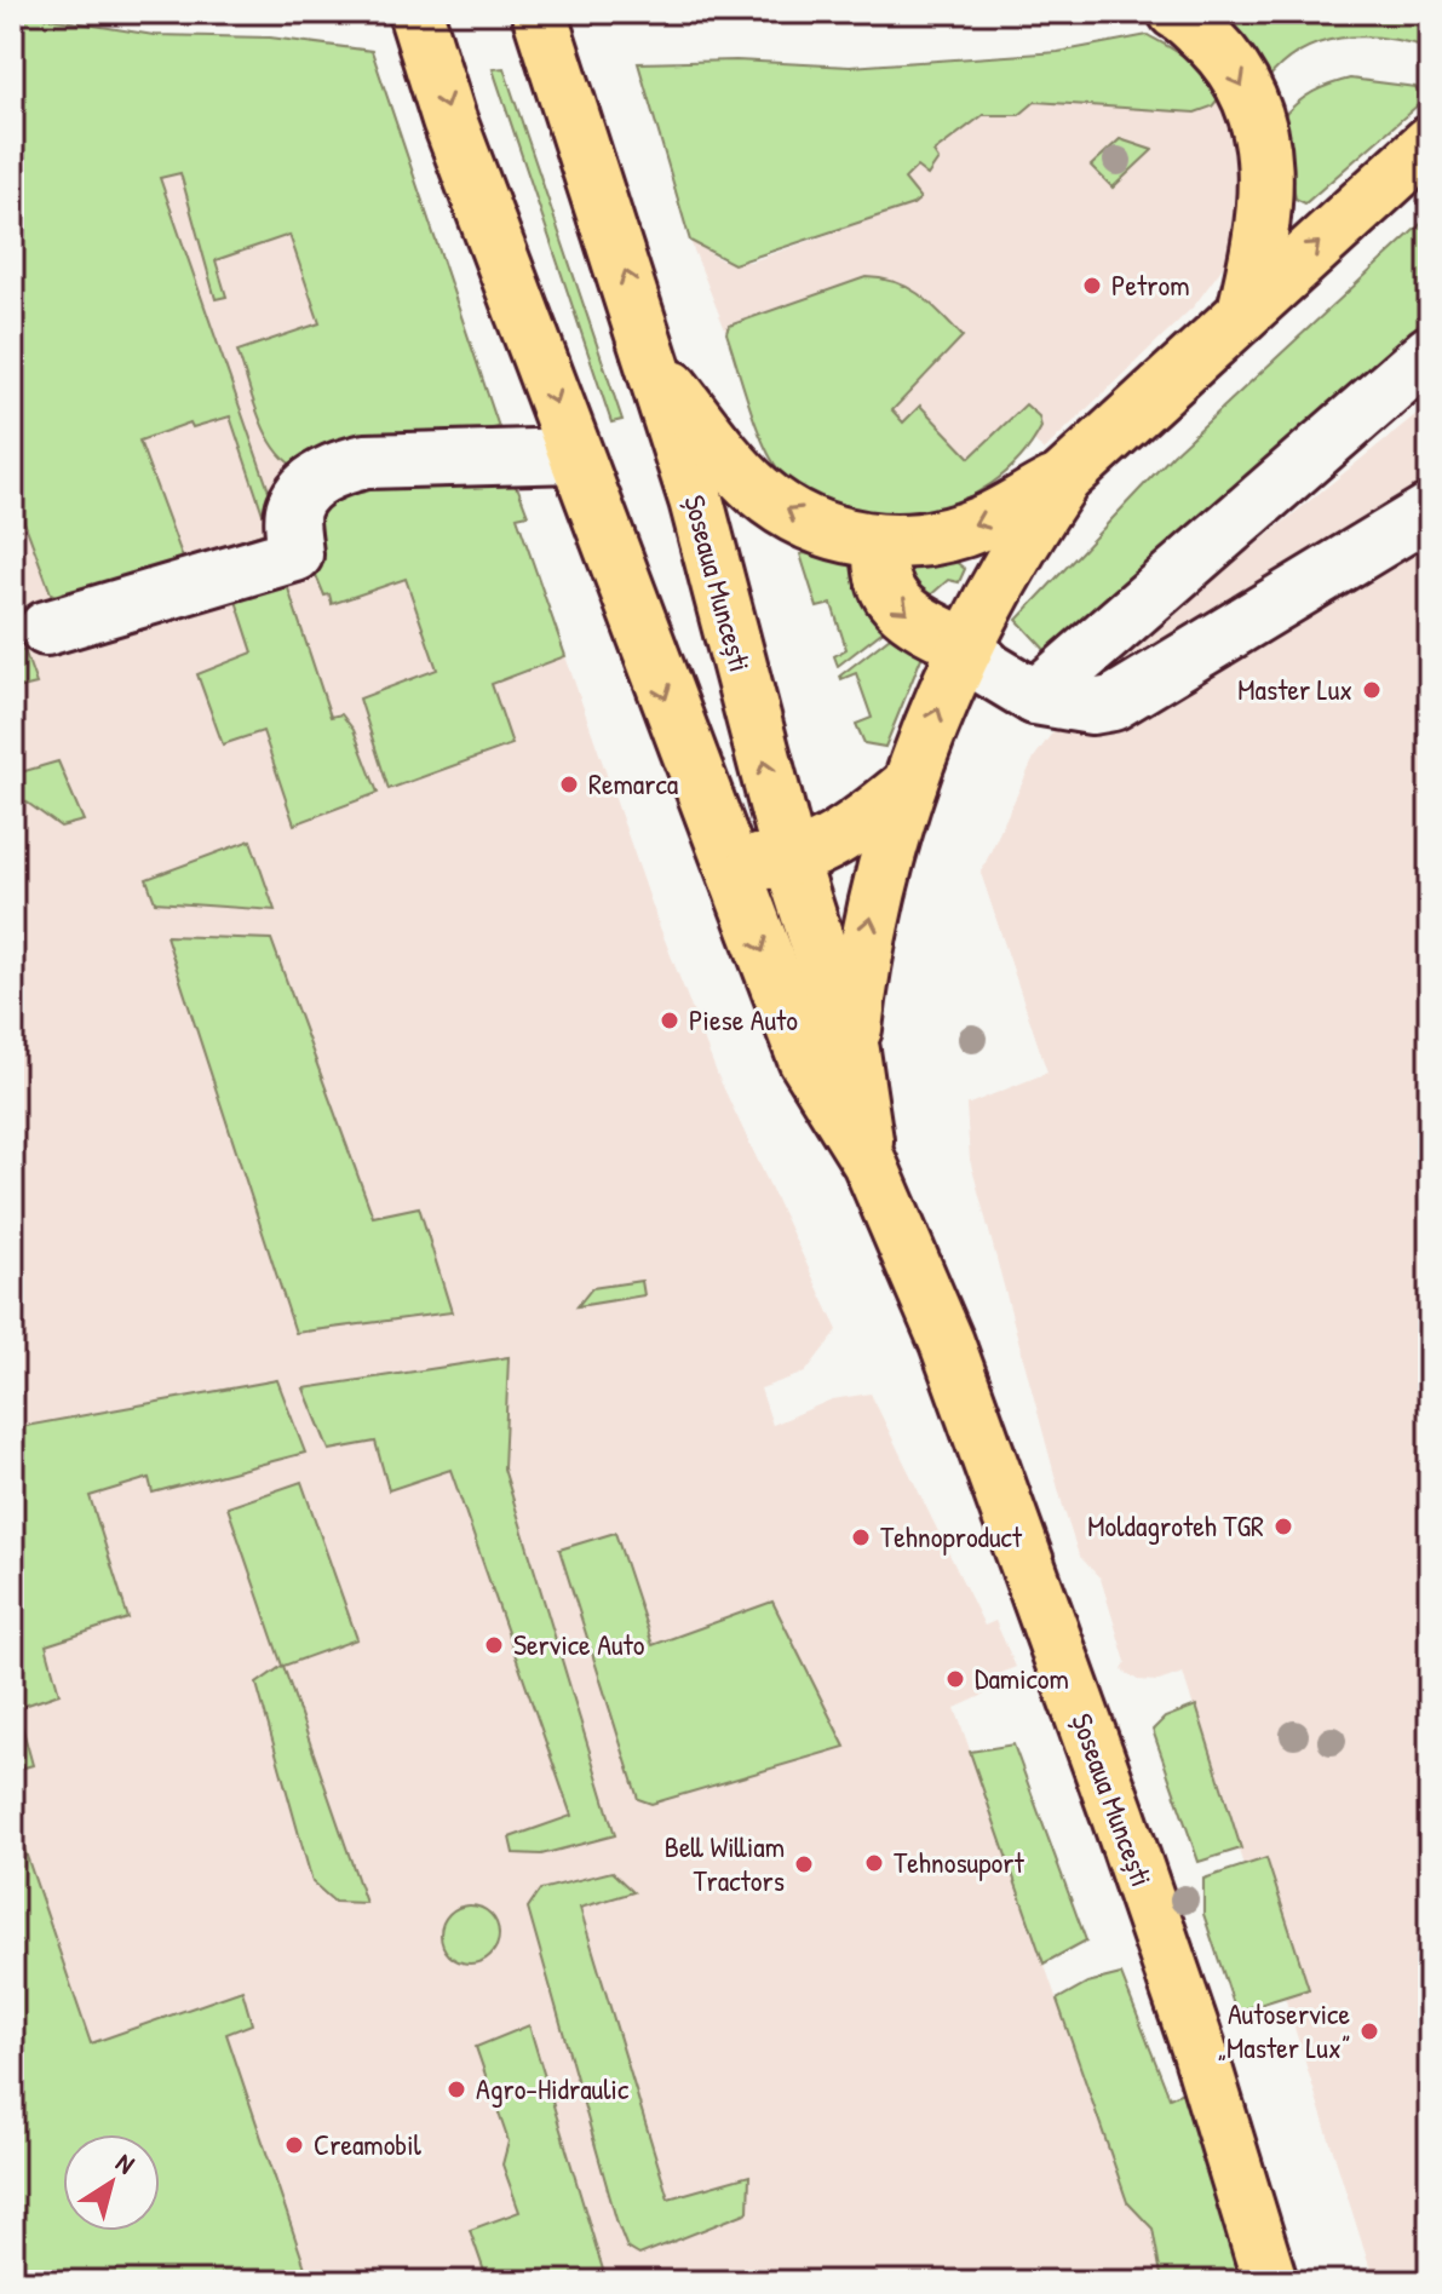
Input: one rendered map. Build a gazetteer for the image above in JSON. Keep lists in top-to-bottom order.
{
  "streets": {
    "main road": ["Șoseaua Muncești"]
  },
  "places": [
    "Petrom",
    "Master Lux",
    "Remarca",
    "Piese Auto",
    "Moldagroteh TGR",
    "Tehnoproduct",
    "Service Auto",
    "Damicom",
    "Tehnosuport",
    "Bell William Tractors",
    "Autoservice „Master Lux”",
    "Agro-Hidraulic",
    "Creamobil"
  ],
  "north": "top right"
}
